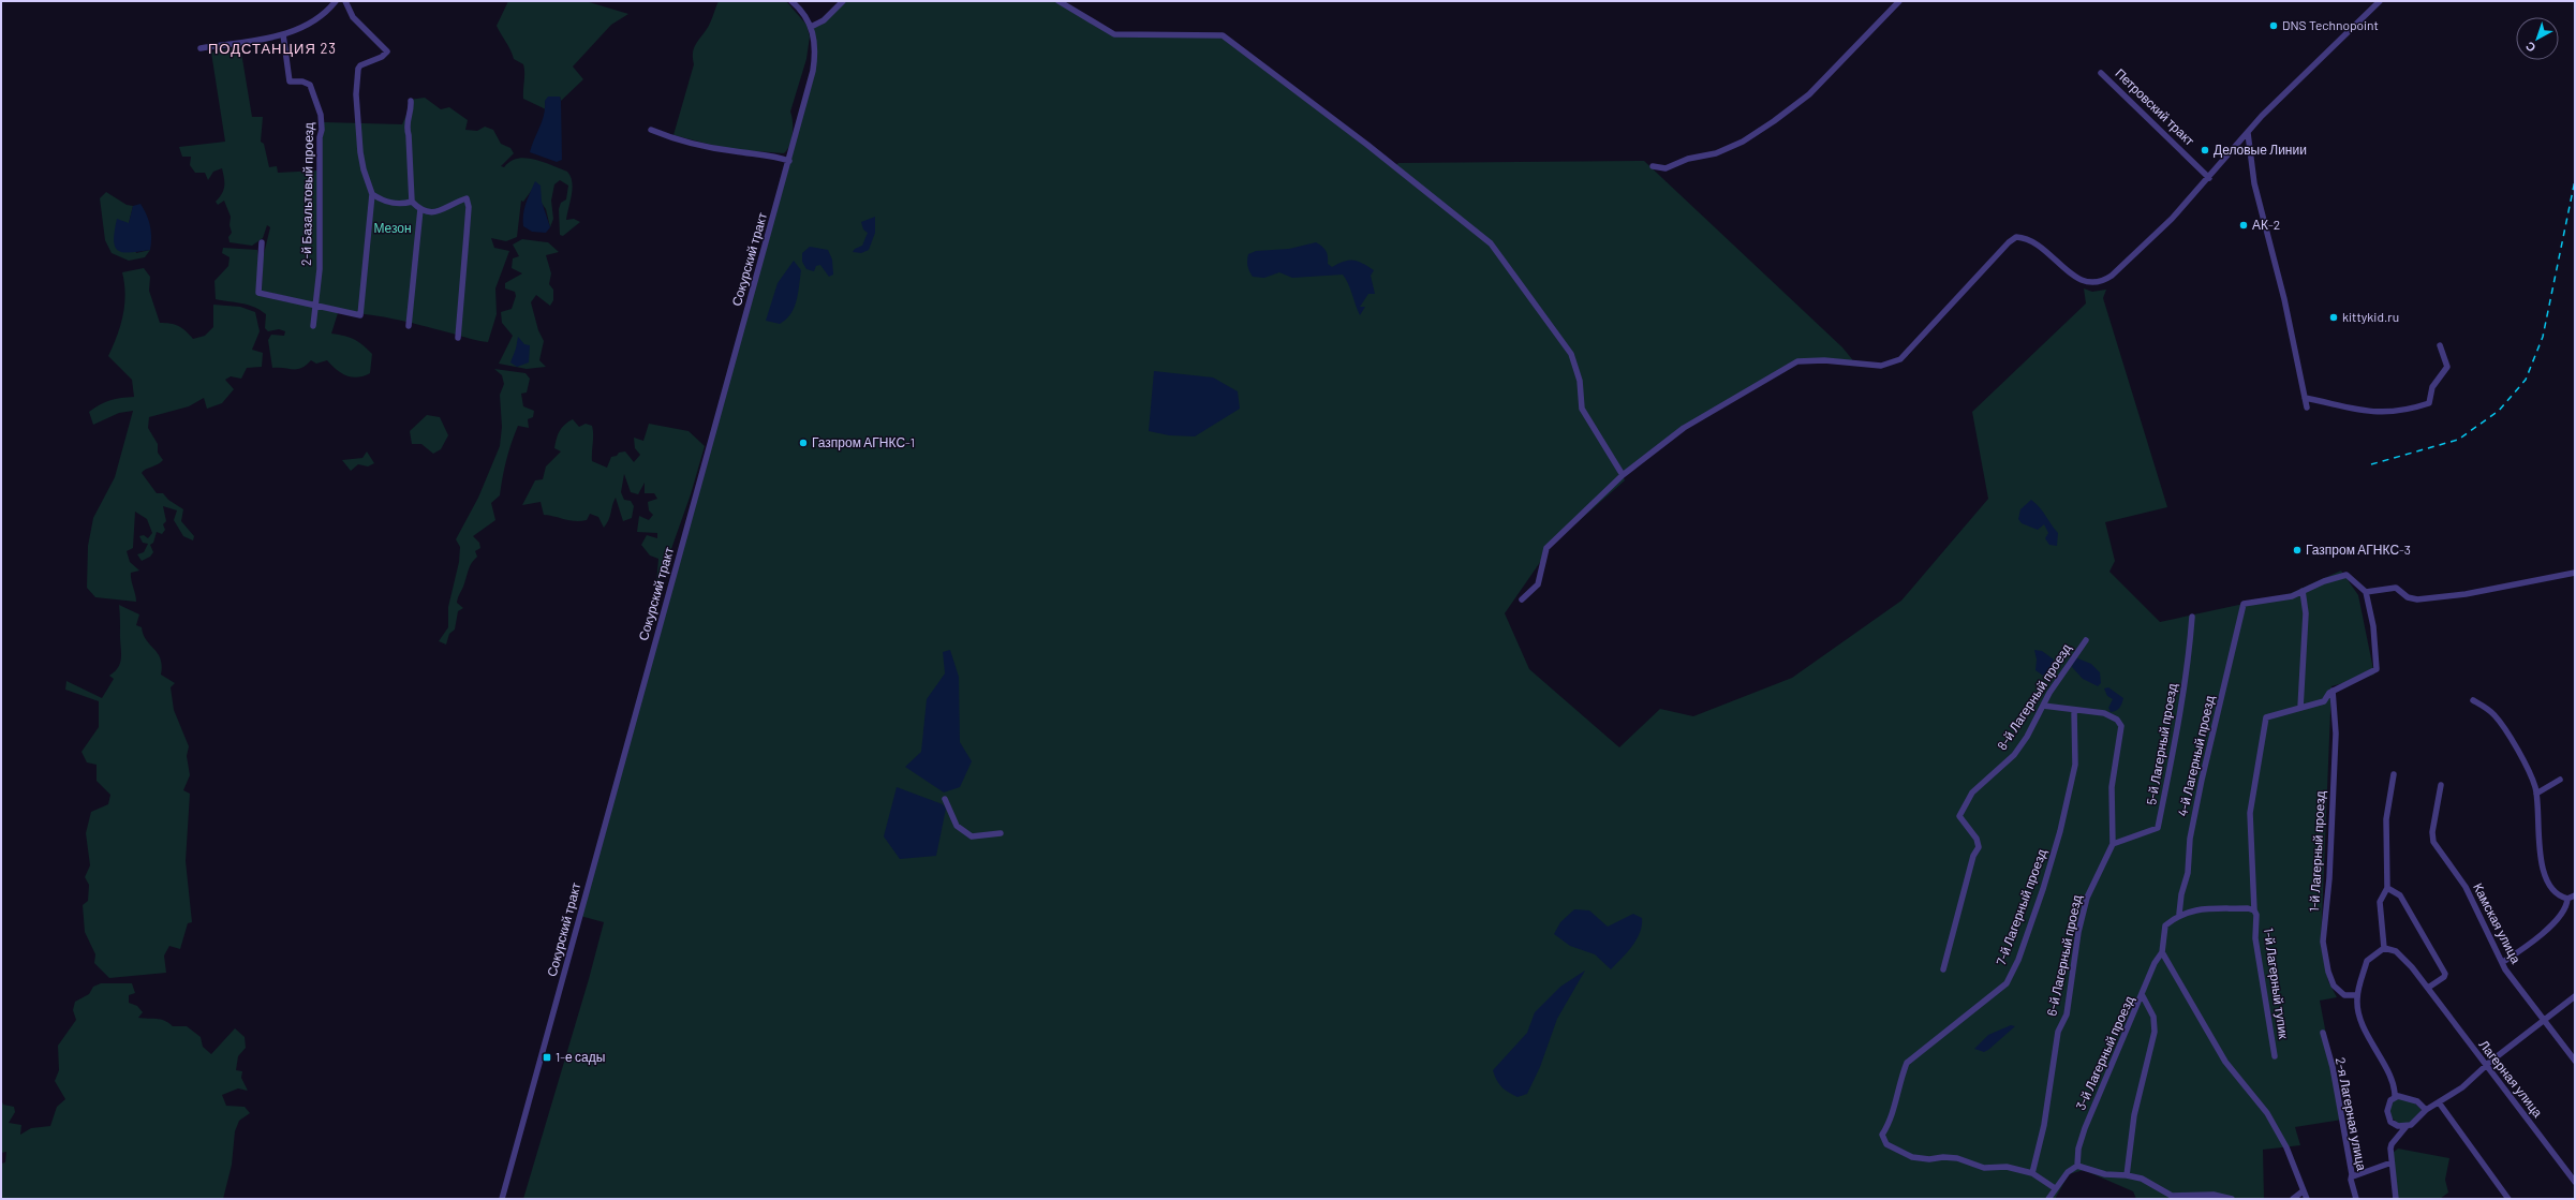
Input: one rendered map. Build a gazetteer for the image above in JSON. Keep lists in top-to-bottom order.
{
  "streets": {
    "street": [
      "Петровский тракт",
      "2-й Базальтовый проезд",
      "Сокурский тракт",
      "8-й Лагерный проезд",
      "5-й Лагерный проезд",
      "4-й Лагерный проезд",
      "1-й Лагерный проезд",
      "7-й Лагерный проезд",
      "Камская улица",
      "6-й Лагерный проезд",
      "1-й Лагерный тупик",
      "3-й Лагерный проезд",
      "Лагерная улица",
      "2-я Лагерная улица"
    ]
  },
  "crossings": [
    ["8-й Лагерный проезд", "6-й Лагерный проезд"],
    ["5-й Лагерный проезд", "6-й Лагерный проезд"],
    ["7-й Лагерный проезд", "6-й Лагерный проезд"]
  ],
  "districts": ["ПОДСТАНЦИЯ 23"],
  "parks": ["Мезон"],
  "places": {
    "other": [
      "DNS Technopoint",
      "Деловые Линии",
      "АК-2",
      "kittykid.ru",
      "Газпром АГНКС-1",
      "Газпром АГНКС-3"
    ],
    "transit": ["1-е сады"]
  },
  "north": "bottom left"
}
